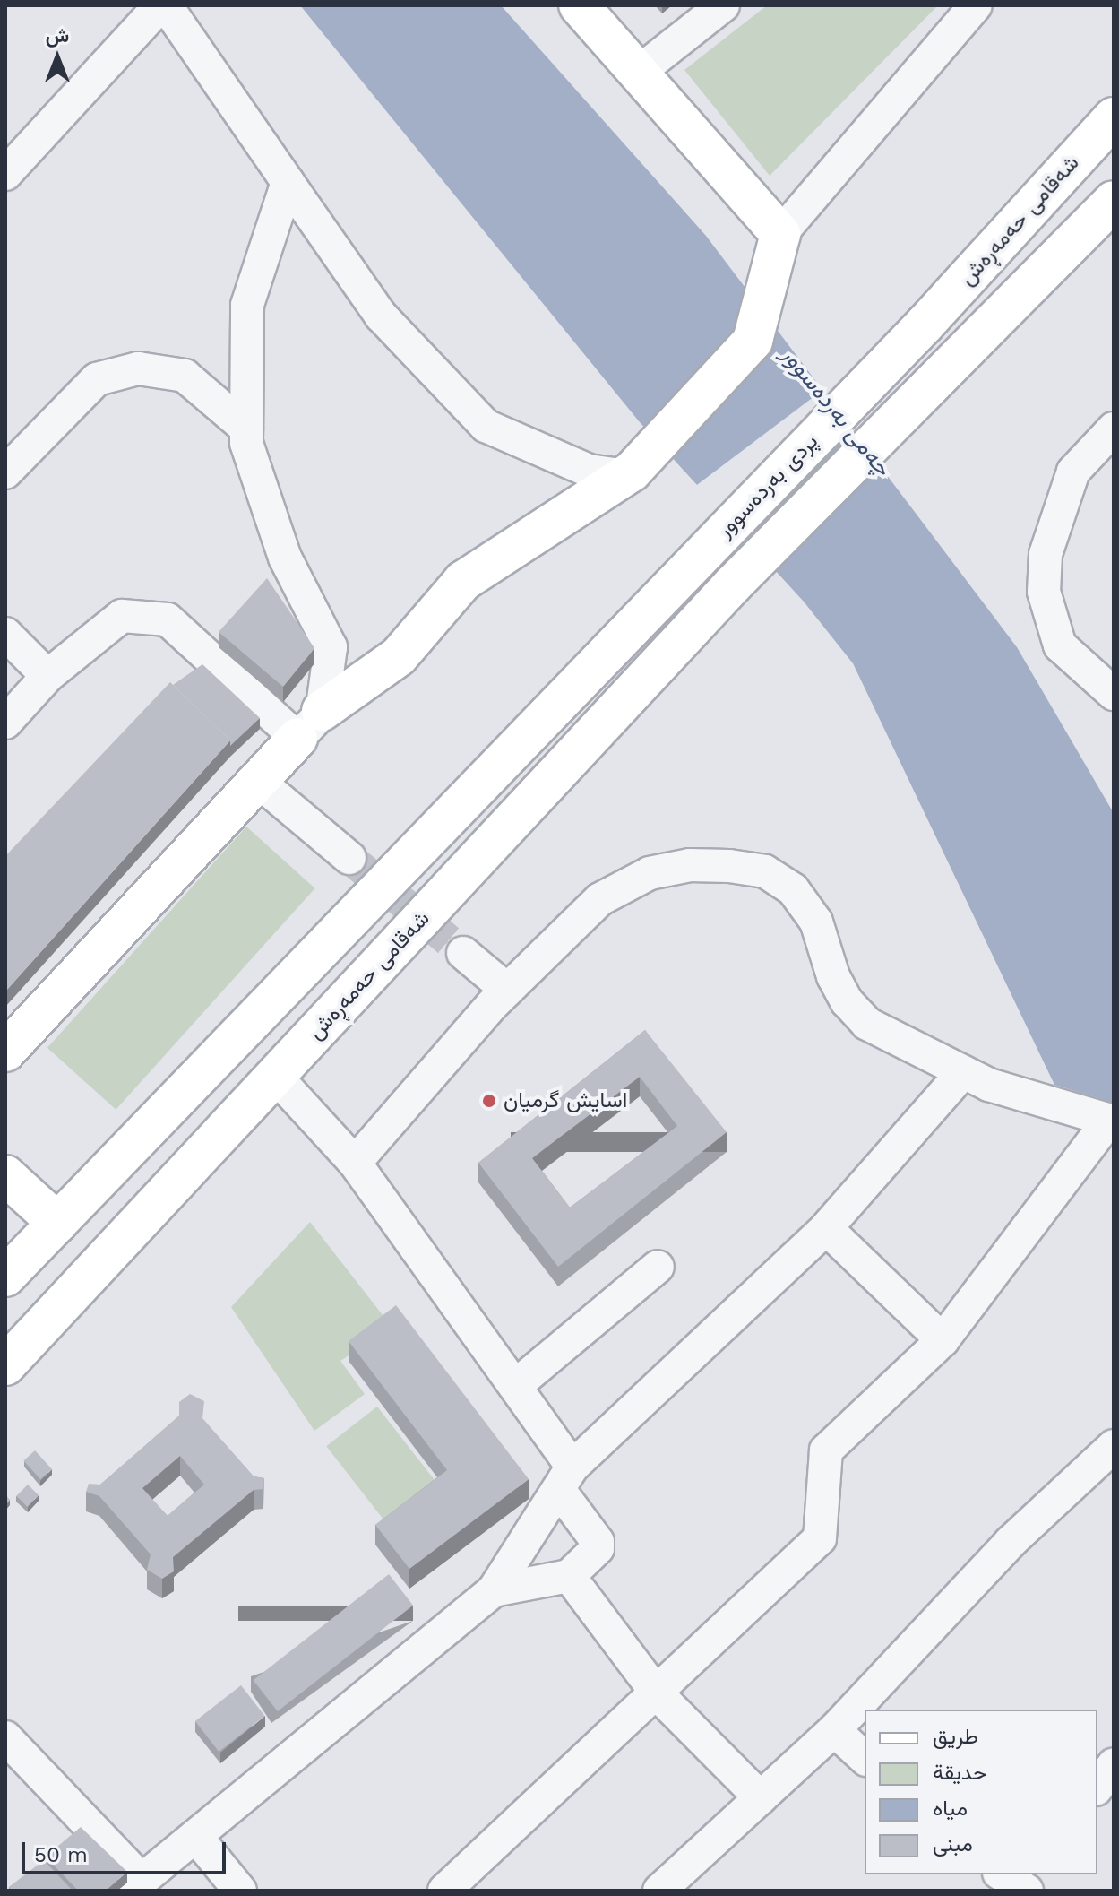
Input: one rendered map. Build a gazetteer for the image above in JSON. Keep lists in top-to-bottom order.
{
  "streets": {
    "main road": ["شەقامی حەمەڕەش", "پردی بەردەسوور"]
  },
  "crossings": [
    ["شەقامی حەمەڕەش", "پردی بەردەسوور"]
  ],
  "water": ["چەمی بەردەسوور"],
  "places": ["اسايش گرميان"],
  "legend": [
    "طريق",
    "حديقة",
    "مياه",
    "مبنى"
  ],
  "scale_bar": "50 m",
  "north": "top"
}
